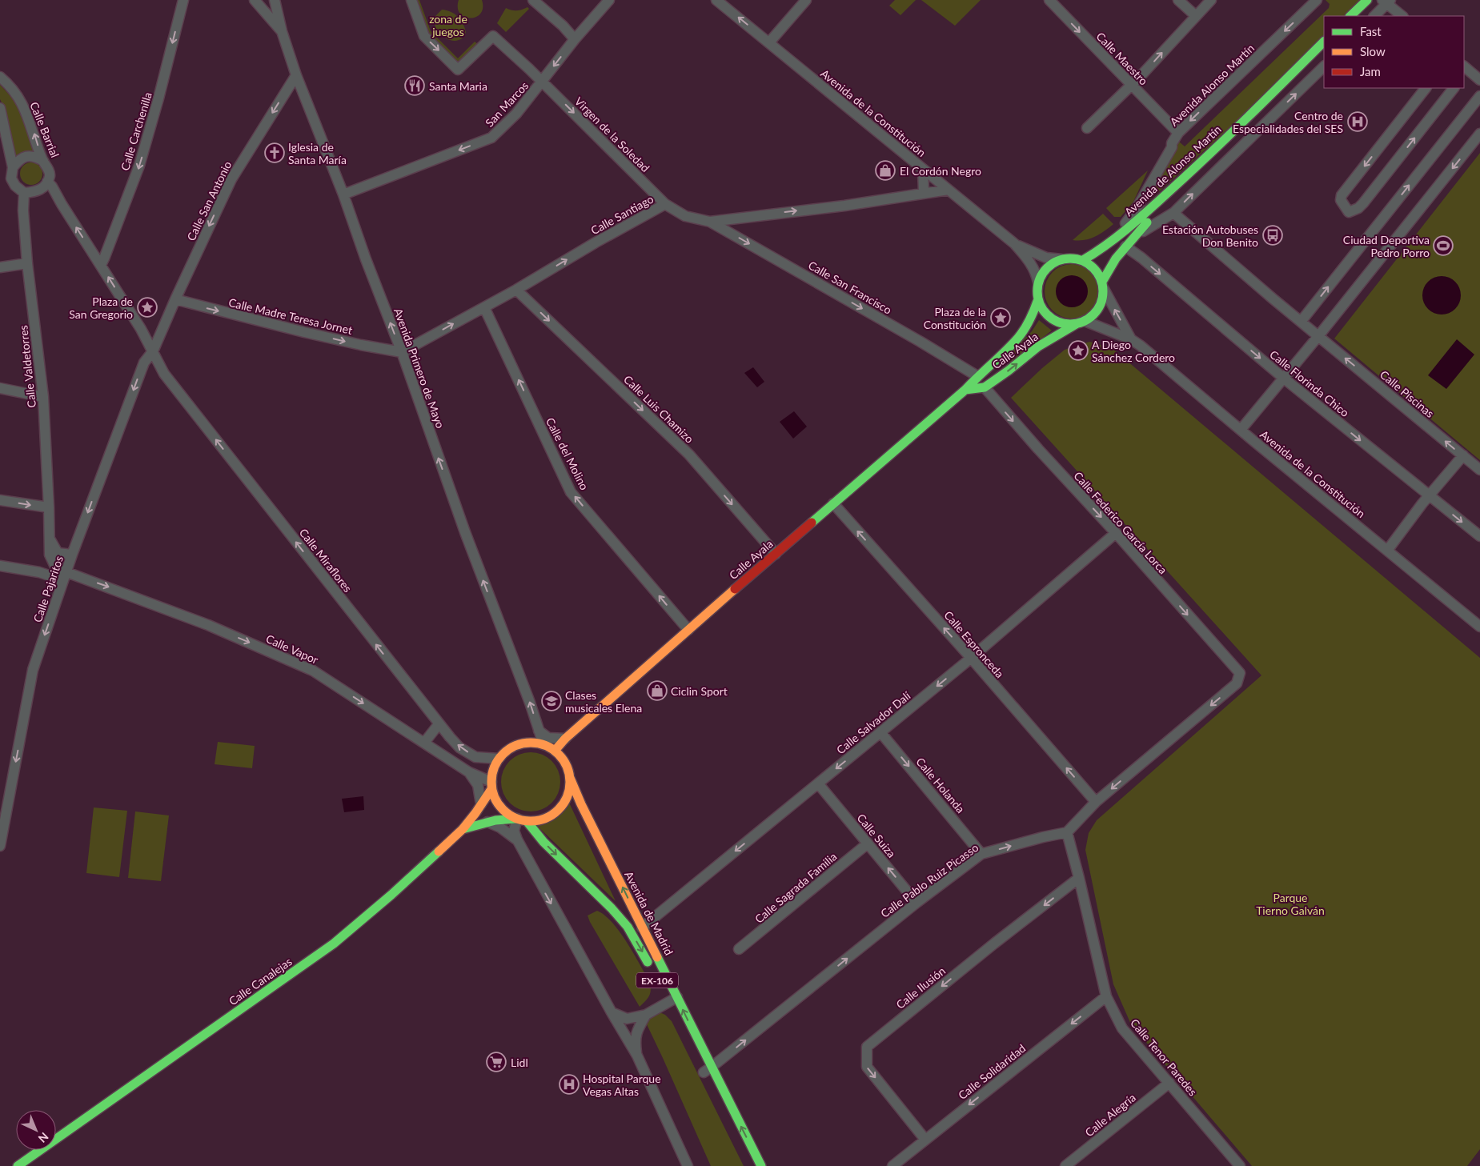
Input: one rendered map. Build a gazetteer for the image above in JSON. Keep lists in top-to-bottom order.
{
  "streets": {
    "main road": [
      "Avenida de Alonso Martín",
      "Calle Ayala",
      "Avenida de Madrid",
      "EX-106",
      "Calle Canalejas"
    ],
    "street": [
      "Calle Maestro",
      "Avenida Alonso Martín",
      "San Marcos",
      "Avenida de la Constitución",
      "Calle Barrial",
      "Calle Carchenilla",
      "Virgen de la Soledad",
      "Calle San Antonio",
      "Calle Santiago",
      "Calle San Francisco",
      "Calle Madre Teresa Jornet",
      "Calle Valdetorres",
      "Avenida Primero de Mayo",
      "Calle Florinda Chico",
      "Calle Piscinas",
      "Calle Luis Chamizo",
      "Calle del Molino",
      "Calle Federico García Lorca",
      "Calle Miraflores",
      "Calle Pajaritos",
      "Calle Espronceda",
      "Calle Vapor",
      "Calle Salvador Dalí",
      "Calle Holanda",
      "Calle Suiza",
      "Calle Pablo Ruiz Picasso",
      "Calle Sagrada Familia",
      "Calle Ilusión",
      "Calle Tenor Paredes",
      "Calle Solidaridad",
      "Calle Alegría"
    ]
  },
  "crossings": [
    ["Calle Maestro", "Avenida Alonso Martín"],
    ["Avenida Alonso Martín", "Avenida de Alonso Martín"],
    ["San Marcos", "Virgen de la Soledad"],
    ["San Marcos", "Avenida Primero de Mayo"],
    ["Avenida de la Constitución", "Avenida de Alonso Martín"],
    ["Avenida de la Constitución", "Calle Santiago"],
    ["Avenida de la Constitución", "Calle Ayala"],
    ["Calle Barrial", "Calle Carchenilla"],
    ["Calle Barrial", "Calle Valdetorres"],
    ["Virgen de la Soledad", "Calle Santiago"],
    ["Avenida de Alonso Martín", "Calle Ayala"],
    ["Avenida de Alonso Martín", "Calle Florinda Chico"],
    ["Avenida de Alonso Martín", "Calle Piscinas"],
    ["Calle San Antonio", "Calle Madre Teresa Jornet"],
    ["Calle San Antonio", "Avenida Primero de Mayo"],
    ["Calle Santiago", "Calle San Francisco"],
    ["Calle Santiago", "Calle Madre Teresa Jornet"],
    ["Calle Santiago", "Avenida Primero de Mayo"],
    ["Calle Santiago", "Calle Luis Chamizo"],
    ["Calle Santiago", "Calle del Molino"],
    ["Calle San Francisco", "Calle Ayala"],
    ["Calle Madre Teresa Jornet", "Avenida Primero de Mayo"],
    ["Calle Ayala", "Avenida Primero de Mayo"],
    ["Calle Ayala", "Calle Luis Chamizo"],
    ["Calle Ayala", "Calle del Molino"],
    ["Calle Ayala", "Calle Federico García Lorca"],
    ["Calle Ayala", "Calle Miraflores"],
    ["Calle Ayala", "Calle Espronceda"],
    ["Calle Ayala", "Calle Vapor"],
    ["Calle Ayala", "Avenida de Madrid"],
    ["Calle Ayala", "Calle Canalejas"],
    ["Calle Valdetorres", "Calle Pajaritos"],
    ["Calle Valdetorres", "Calle Vapor"],
    ["Avenida Primero de Mayo", "Calle Miraflores"],
    ["Avenida Primero de Mayo", "Calle Vapor"],
    ["Avenida Primero de Mayo", "Avenida de Madrid"],
    ["Avenida Primero de Mayo", "Calle Canalejas"],
    ["Calle Federico García Lorca", "Calle Espronceda"],
    ["Calle Federico García Lorca", "Calle Salvador Dalí"],
    ["Calle Miraflores", "Calle Pajaritos"],
    ["Calle Miraflores", "Calle Vapor"],
    ["Calle Miraflores", "Avenida de Madrid"],
    ["Calle Miraflores", "Calle Canalejas"],
    ["Calle Pajaritos", "Calle Vapor"],
    ["Calle Espronceda", "Calle Salvador Dalí"],
    ["Calle Vapor", "Avenida de Madrid"],
    ["Calle Vapor", "Calle Canalejas"],
    ["Calle Salvador Dalí", "Calle Holanda"],
    ["Calle Salvador Dalí", "Calle Suiza"],
    ["Calle Salvador Dalí", "Avenida de Madrid"],
    ["Calle Holanda", "Calle Pablo Ruiz Picasso"],
    ["Calle Suiza", "Calle Pablo Ruiz Picasso"],
    ["Calle Suiza", "Calle Sagrada Familia"],
    ["Calle Pablo Ruiz Picasso", "Avenida de Madrid"],
    ["Calle Pablo Ruiz Picasso", "Calle Tenor Paredes"],
    ["Avenida de Madrid", "Calle Canalejas"],
    ["Calle Ilusión", "Calle Tenor Paredes"],
    ["Calle Ilusión", "Calle Solidaridad"],
    ["Calle Tenor Paredes", "Calle Solidaridad"],
    ["Calle Tenor Paredes", "Calle Alegría"]
  ],
  "one_way": [
    "Calle Maestro",
    "San Marcos",
    "Calle Carchenilla",
    "Virgen de la Soledad",
    "Calle San Antonio",
    "Calle Santiago",
    "Calle San Francisco",
    "Calle Madre Teresa Jornet",
    "Avenida Primero de Mayo",
    "Calle Florinda Chico",
    "Calle Piscinas",
    "Calle Luis Chamizo",
    "Calle del Molino",
    "Calle Miraflores",
    "Calle Pajaritos",
    "Calle Espronceda",
    "Calle Vapor",
    "Calle Salvador Dalí",
    "Calle Holanda",
    "Calle Suiza",
    "Calle Pablo Ruiz Picasso",
    "Calle Solidaridad"
  ],
  "parks": ["zona de juegos", "Parque Tierno Galván"],
  "places": {
    "restaurant": ["Santa Maria"],
    "hospital": ["Centro de Especialidades del SES", "Hospital Parque Vegas Altas"],
    "church": ["Iglesia de Santa María"],
    "shop": ["El Cordón Negro", "Ciclin Sport"],
    "bus stop": ["Estación Autobuses Don Benito"],
    "sports": ["Ciudad Deportiva Pedro Porro"],
    "place": ["Plaza de San Gregorio", "Plaza de la Constitución", "A Diego Sánchez Cordero"],
    "school or university": ["Clases musicales Elena"],
    "supermarket": ["Lidl"]
  },
  "legend": ["Fast", "Slow", "Jam"],
  "north": "bottom right"
}
